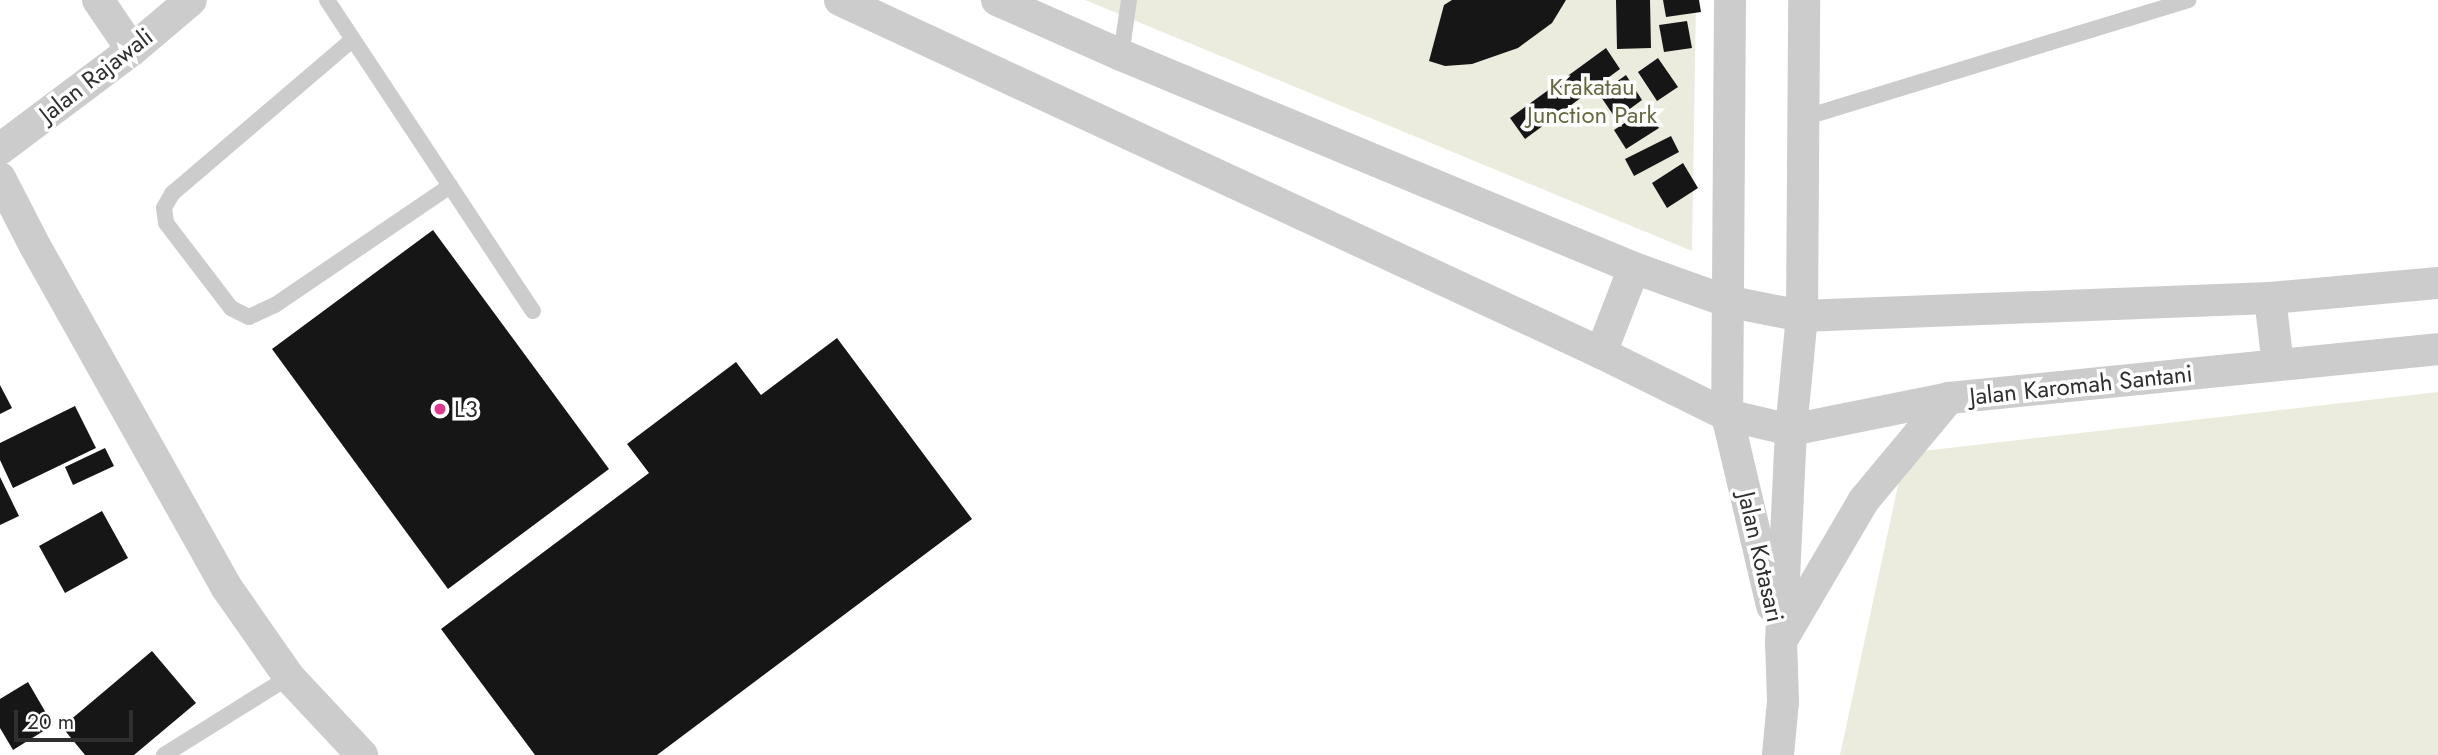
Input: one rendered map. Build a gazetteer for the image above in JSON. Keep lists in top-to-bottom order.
{
  "streets": {
    "street": ["Jalan Rajawali", "Jalan Karomah Santani", "Jalan Kotasari"]
  },
  "crossings": [
    ["Jalan Karomah Santani", "Jalan Kotasari"]
  ],
  "parks": ["Krakatau Junction Park"],
  "places": ["L3"],
  "scale_bar": "20 m"
}
